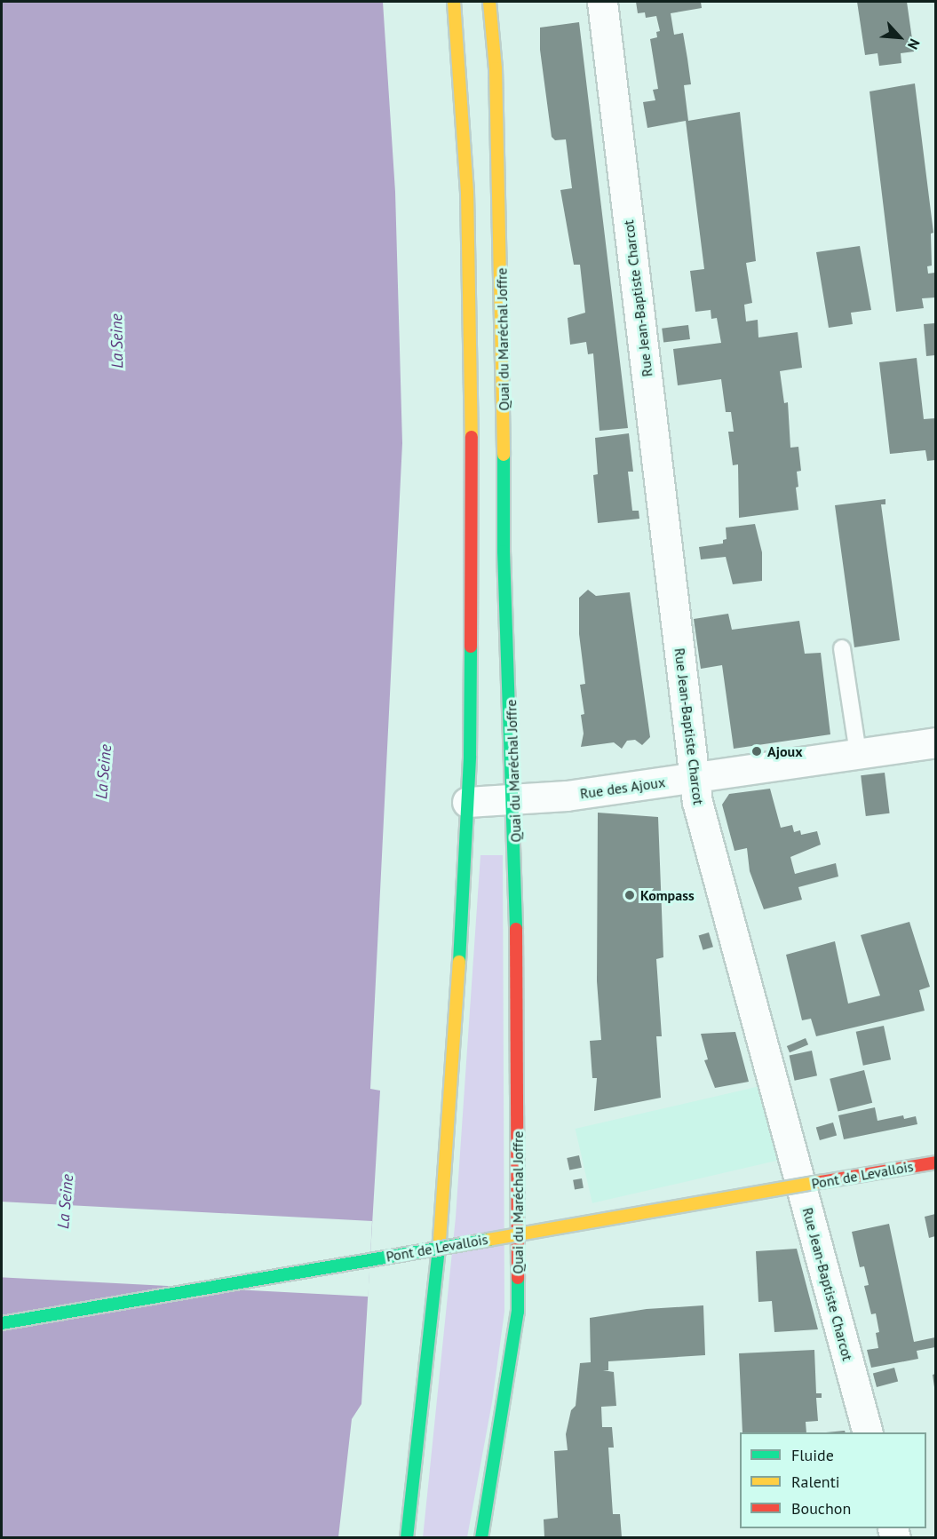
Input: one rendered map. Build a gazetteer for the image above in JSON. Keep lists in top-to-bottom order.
{
  "streets": {
    "main road": ["Quai du Maréchal Joffre", "Pont de Levallois"],
    "street": ["Rue Jean-Baptiste Charcot", "Rue des Ajoux"]
  },
  "crossings": [
    ["Rue Jean-Baptiste Charcot", "Rue des Ajoux"],
    ["Quai du Maréchal Joffre", "Rue des Ajoux"]
  ],
  "water": ["La Seine"],
  "places": ["Ajoux", "Kompass"],
  "legend": ["Fluide", "Ralenti", "Bouchon"],
  "north": "bottom right"
}
